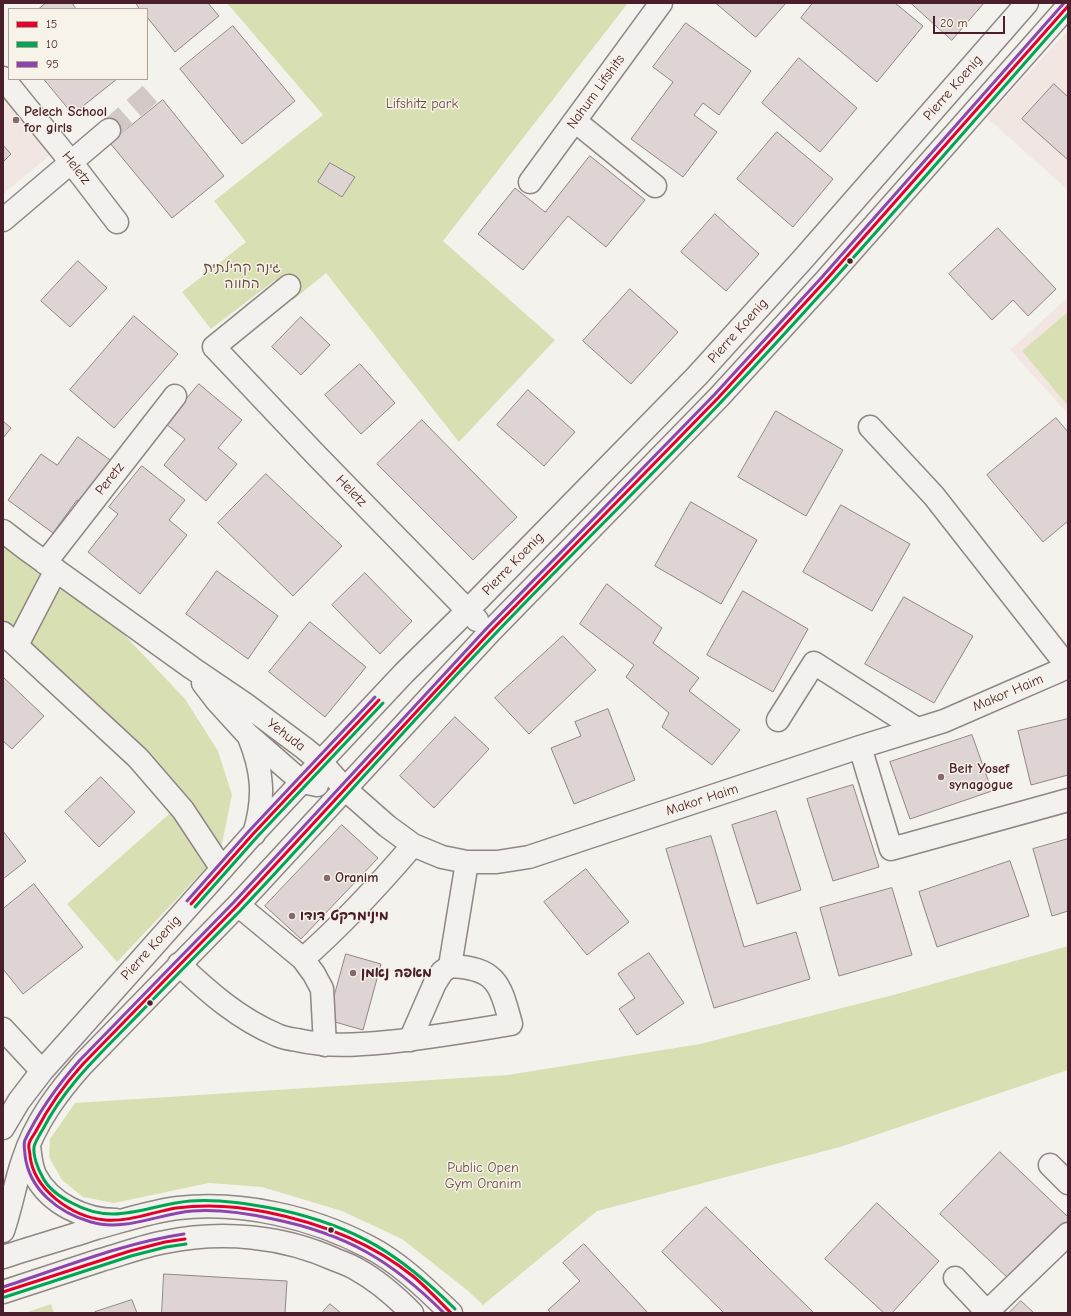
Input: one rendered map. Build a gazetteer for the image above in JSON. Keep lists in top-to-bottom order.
{
  "streets": {
    "street": [
      "Pierre Koenig",
      "Nahum Lifshits",
      "Heletz",
      "Peretz",
      "Makor Haim",
      "Yehuda"
    ]
  },
  "crossings": [
    ["Pierre Koenig", "Heletz"],
    ["Pierre Koenig", "Yehuda"],
    ["Peretz", "Yehuda"],
    ["Makor Haim", "Yehuda"]
  ],
  "parks": ["Lifshitz park", "גינה קהילתית החווה", "Public Open Gym Oranim"],
  "places": [
    "Pelech School for girls",
    "Beit Yosef synagogue",
    "Oranim",
    "מינימרקט דודו",
    "מאפה נאמן"
  ],
  "lines": ["transit line 95", "transit line 15", "transit line 10"],
  "legend": ["15", "10", "95"],
  "scale_bar": "20 m"
}
